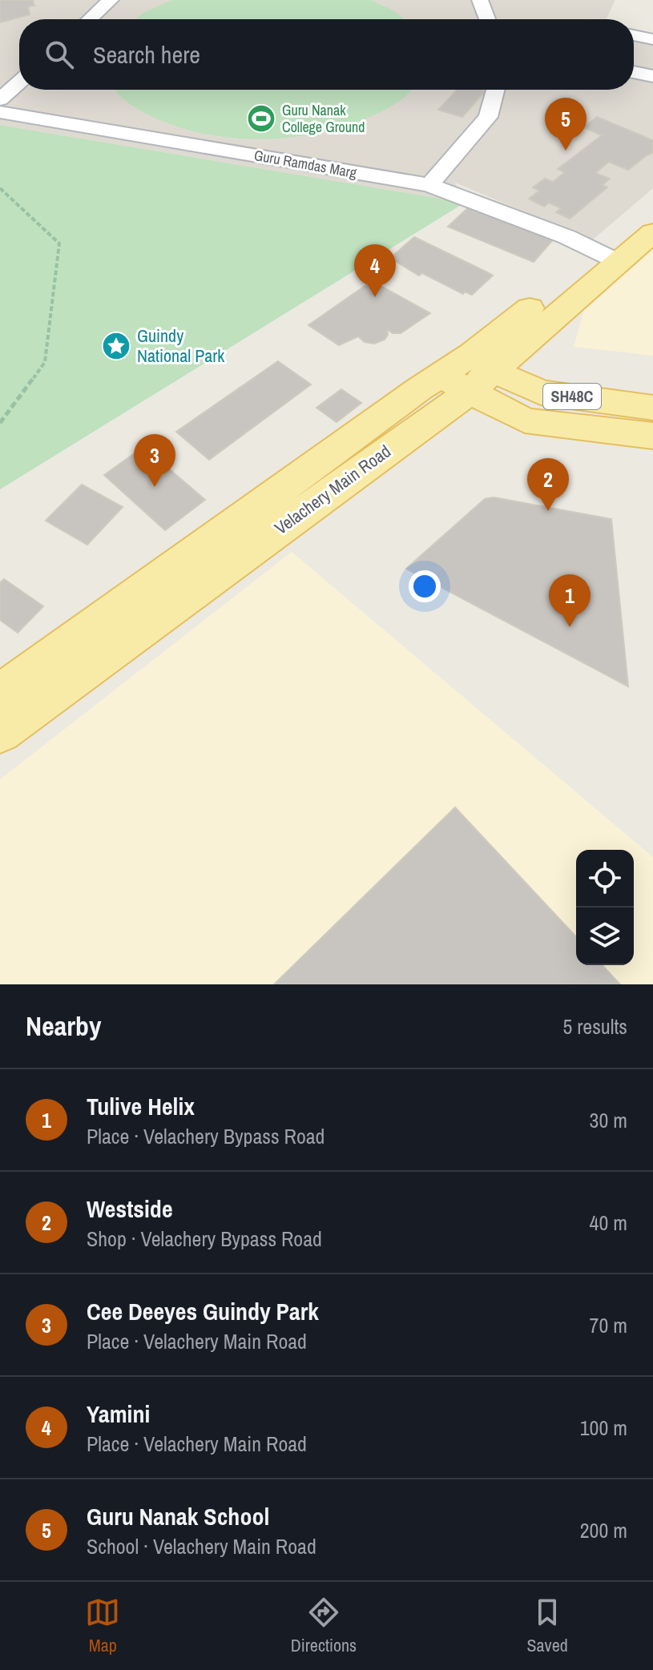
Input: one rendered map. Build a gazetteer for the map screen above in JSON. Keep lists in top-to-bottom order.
{
  "streets": {
    "main road": ["SH48C", "Velachery Main Road"],
    "lane": ["Guru Ramdas Marg"]
  },
  "crossings": [
    ["Guru Ramdas Marg", "Velachery Main Road"],
    ["SH48C", "Velachery Main Road"]
  ],
  "places": {
    "sports": ["Guru Nanak College Ground"],
    "place": ["Guindy National Park"]
  },
  "page": {
    "search": "Search here",
    "pins": [
      "5",
      "4",
      "3",
      "2",
      "1"
    ],
    "heading": ["Nearby", "5 results"],
    "list": [
      {
        "mark": "1",
        "name": "Tulive Helix",
        "note": "Place · Velachery Bypass Road",
        "value": "30 m"
      },
      {
        "mark": "2",
        "name": "Westside",
        "note": "Shop · Velachery Bypass Road",
        "value": "40 m"
      },
      {
        "mark": "3",
        "name": "Cee Deeyes Guindy Park",
        "note": "Place · Velachery Main Road",
        "value": "70 m"
      },
      {
        "mark": "4",
        "name": "Yamini",
        "note": "Place · Velachery Main Road",
        "value": "100 m"
      },
      {
        "mark": "5",
        "name": "Guru Nanak School",
        "note": "School · Velachery Main Road",
        "value": "200 m"
      }
    ],
    "nav": ["Map", "Directions", "Saved"]
  }
}
